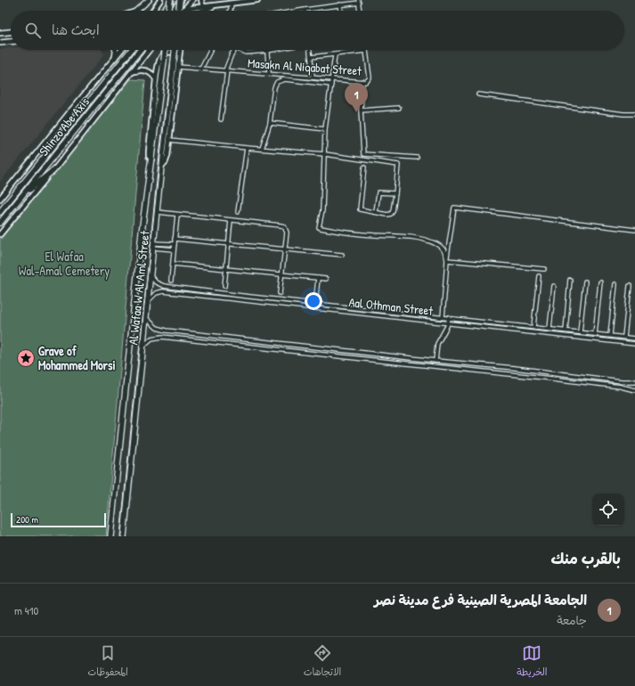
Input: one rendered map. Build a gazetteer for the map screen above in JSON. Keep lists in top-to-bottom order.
{
  "streets": {
    "main road": ["Shinzo Abe Axis", "Al Wafaa W Al Aml Street"],
    "street": ["Masakn Al Niqabat Street", "Aal Othman Street"]
  },
  "crossings": [
    ["Masakn Al Niqabat Street", "Al Wafaa W Al Aml Street"]
  ],
  "parks": ["El Wafaa Wal-Amal Cemetery"],
  "places": {
    "place": ["Grave of Mohammed Morsi"]
  },
  "scale_bar": "200 m",
  "page": {
    "search": "ابحث هنا",
    "pins": "1",
    "scale": "200 m",
    "heading": "بالقرب منك",
    "list": [
      {
        "mark": "1",
        "name": "الجامعة المصرية الصينية فرع مدينة نصر",
        "note": "جامعة",
        "value": "410 m"
      }
    ],
    "nav": ["الخريطة", "الاتجاهات", "المحفوظات"]
  }
}
